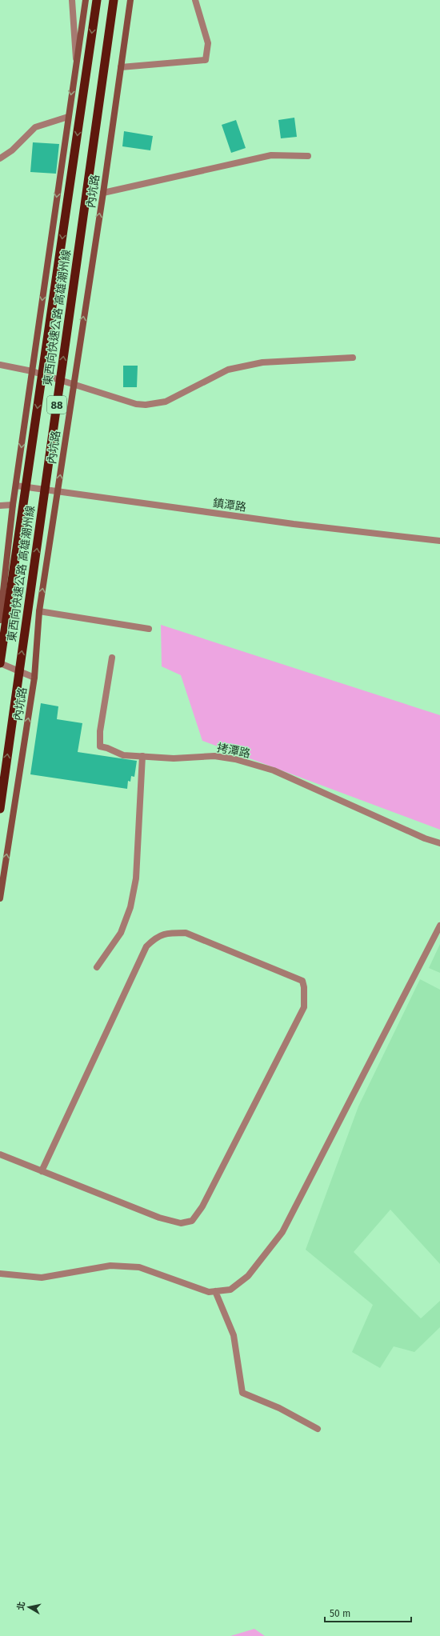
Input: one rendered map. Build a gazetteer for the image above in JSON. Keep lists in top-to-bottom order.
{
  "streets": {
    "highway": ["東西向快速公路 高雄潮州線", "88"],
    "main road": ["內坑路"],
    "street": ["鎮潭路", "拷潭路"]
  },
  "crossings": [
    ["內坑路", "鎮潭路"]
  ],
  "scale_bar": "50 m",
  "north": "left"
}
